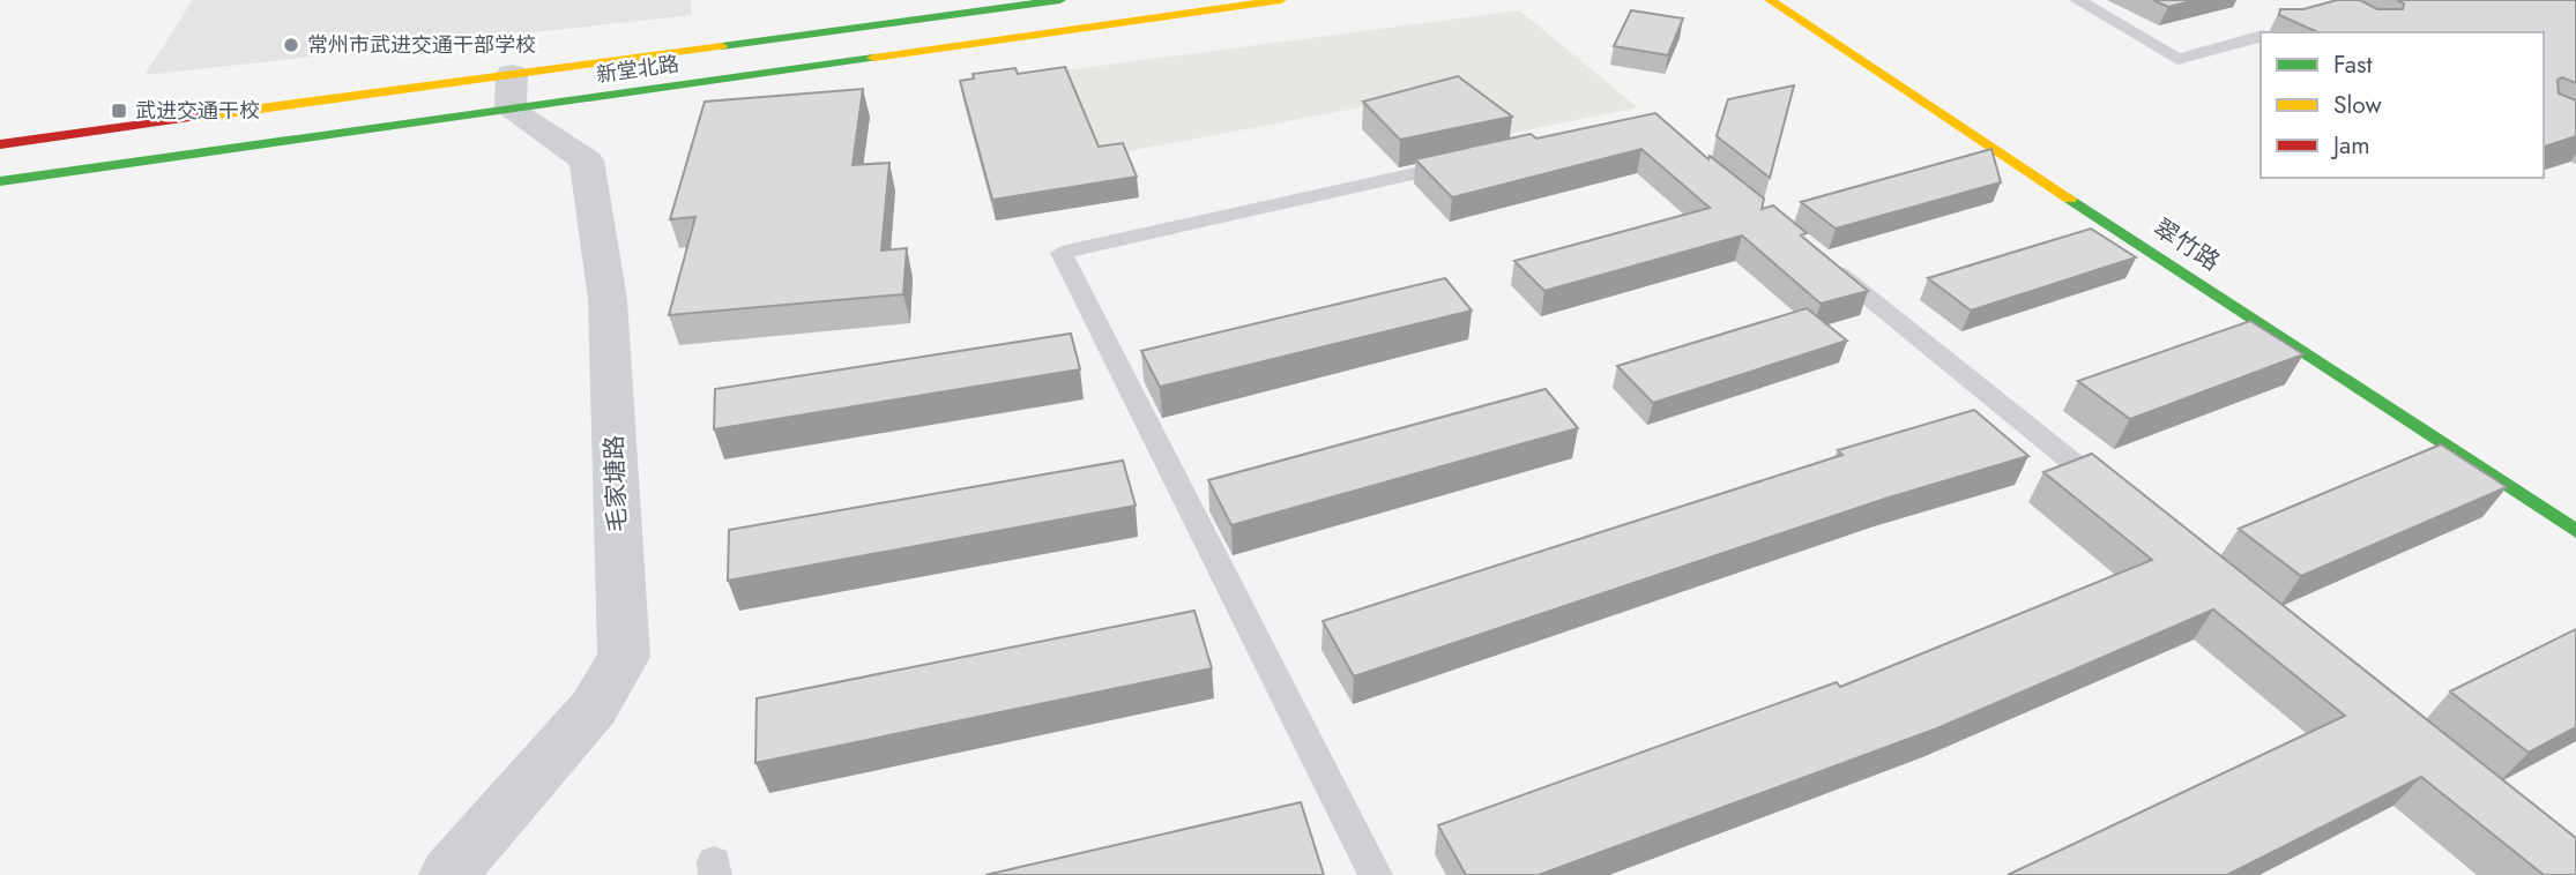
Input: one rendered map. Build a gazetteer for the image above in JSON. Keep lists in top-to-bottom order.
{
  "streets": {
    "main road": ["新堂北路", "翠竹路"],
    "street": ["毛家塘路"]
  },
  "crossings": [
    ["新堂北路", "毛家塘路"]
  ],
  "places": {
    "other": ["常州市武进交通干部学校"],
    "transit": ["武进交通干校"]
  },
  "legend": ["Fast", "Slow", "Jam"]
}
